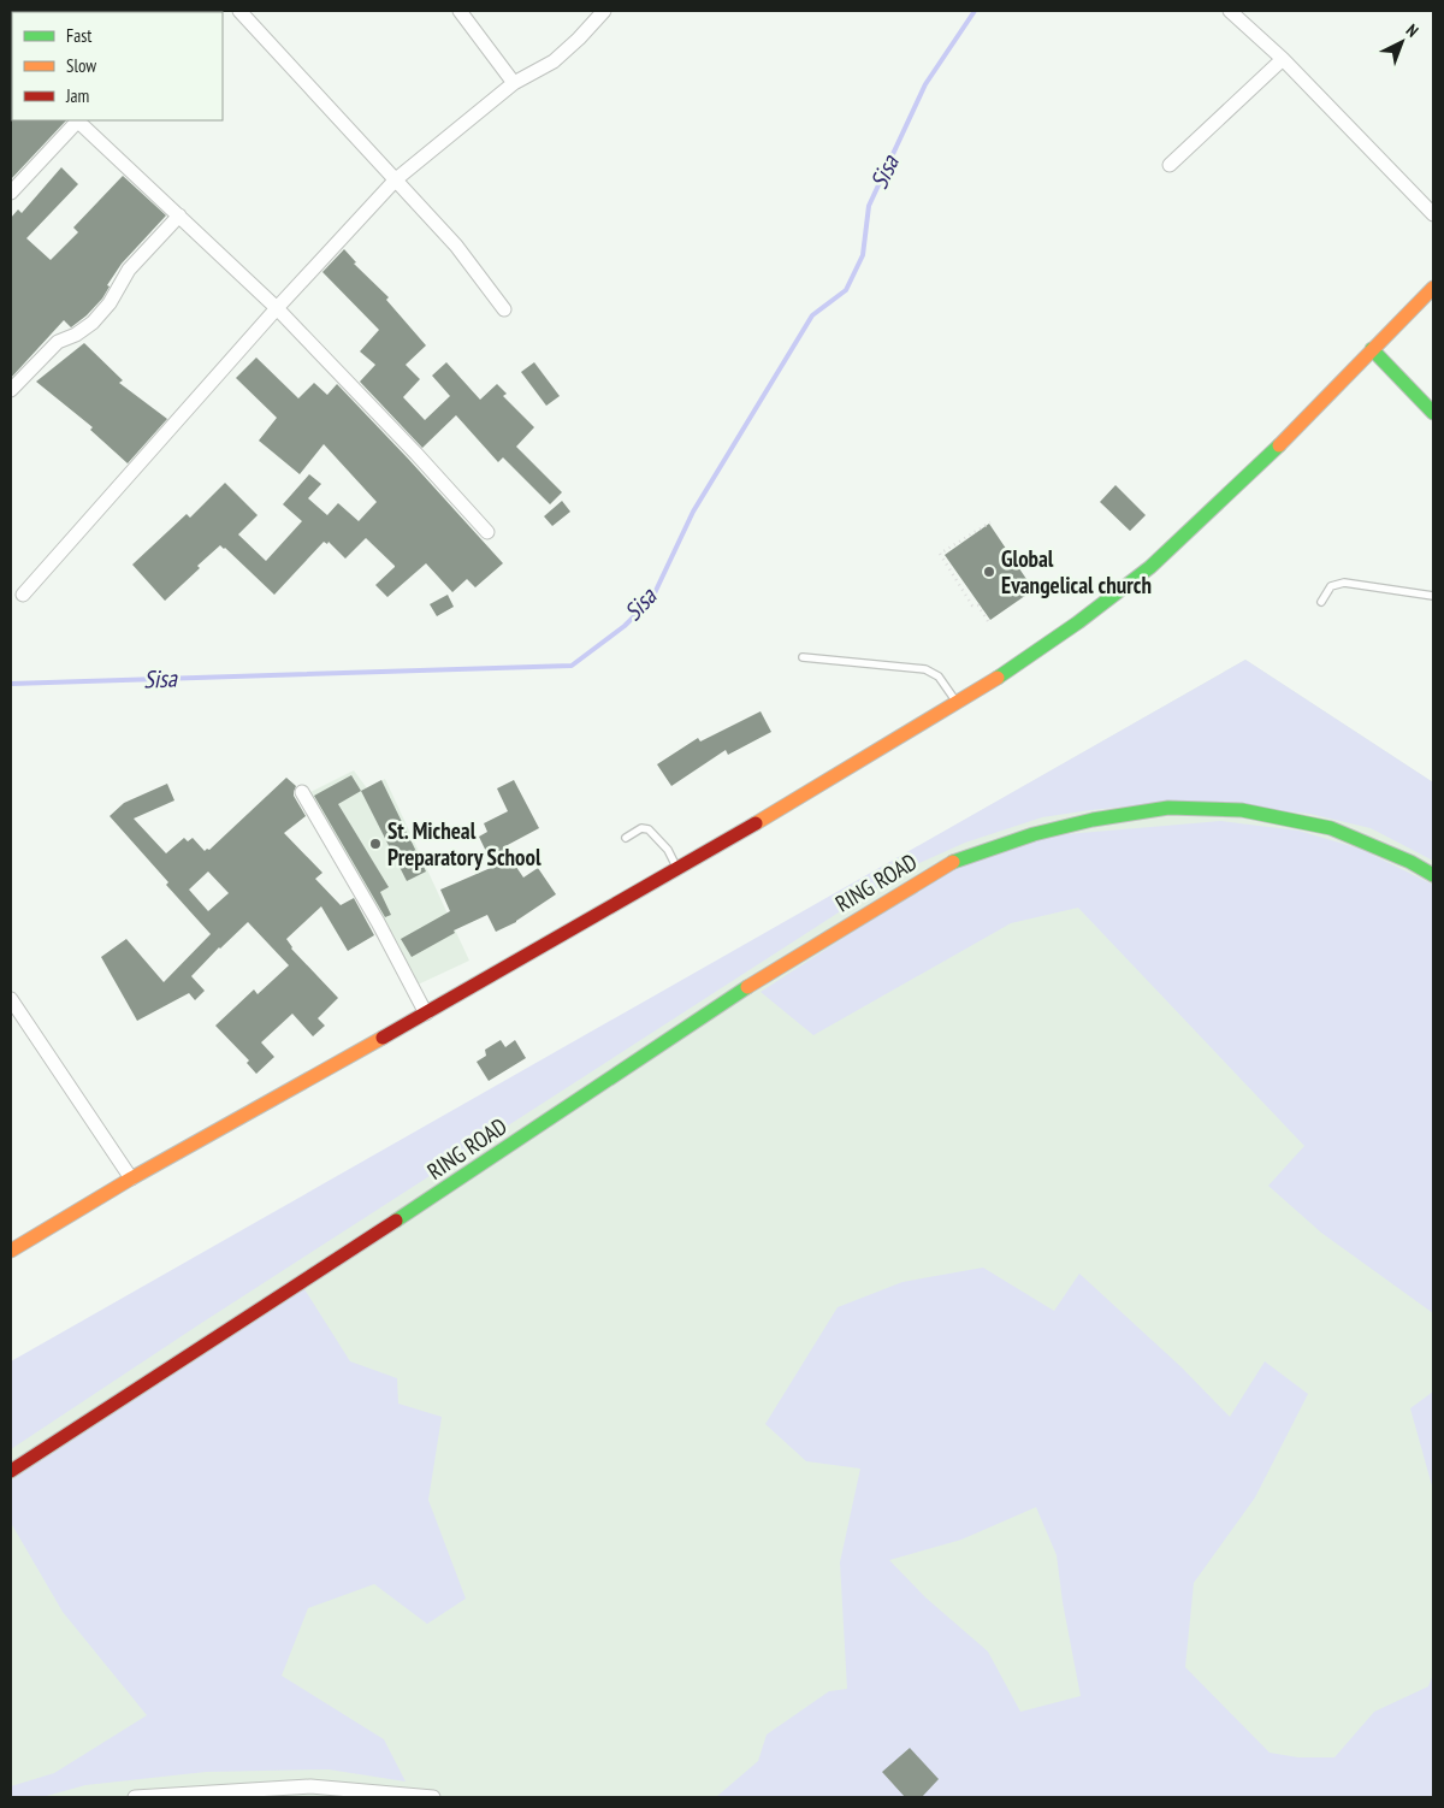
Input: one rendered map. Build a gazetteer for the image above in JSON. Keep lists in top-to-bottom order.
{
  "streets": {
    "street": ["RING ROAD"]
  },
  "water": ["Sisa"],
  "places": ["Global Evangelical church", "St. Micheal Preparatory School"],
  "legend": ["Fast", "Slow", "Jam"],
  "north": "top right"
}
